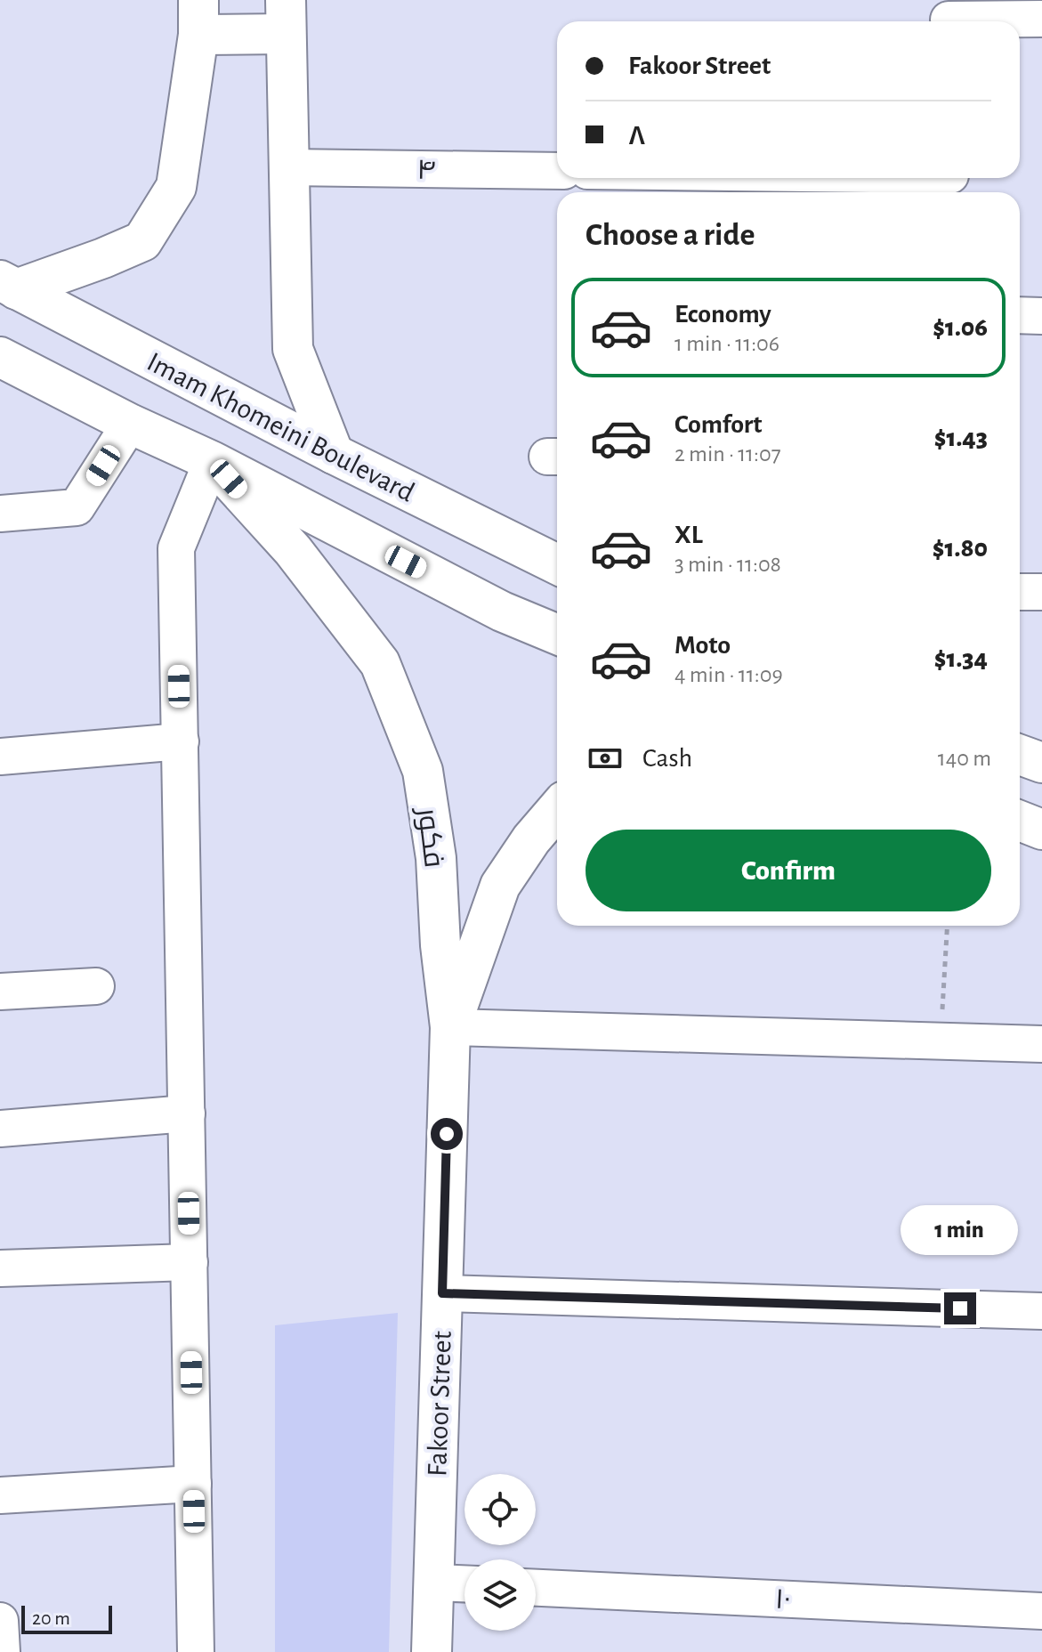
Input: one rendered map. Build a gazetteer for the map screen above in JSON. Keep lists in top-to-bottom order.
{
  "streets": {
    "street": [
      "۴",
      "Imam Khomeini Boulevard",
      "فکور",
      "Fakoor Street",
      "۱۰"
    ]
  },
  "crossings": [
    ["فکور", "Fakoor Street"]
  ],
  "scale_bar": "20 m",
  "page": {
    "banner": ["Fakoor Street", "۸"],
    "heading": "Choose a ride",
    "list": [
      {
        "name": "Economy",
        "note": "1 min · 11:06",
        "value": "$1.06"
      },
      {
        "name": "Comfort",
        "note": "2 min · 11:07",
        "value": "$1.43"
      },
      {
        "name": "XL",
        "note": "3 min · 11:08",
        "value": "$1.80"
      },
      {
        "name": "Moto",
        "note": "4 min · 11:09",
        "value": "$1.34"
      }
    ],
    "pay": ["Cash", "140 m"],
    "buttons": "Confirm",
    "bubble": "1 min",
    "scale": "20 m"
  }
}
